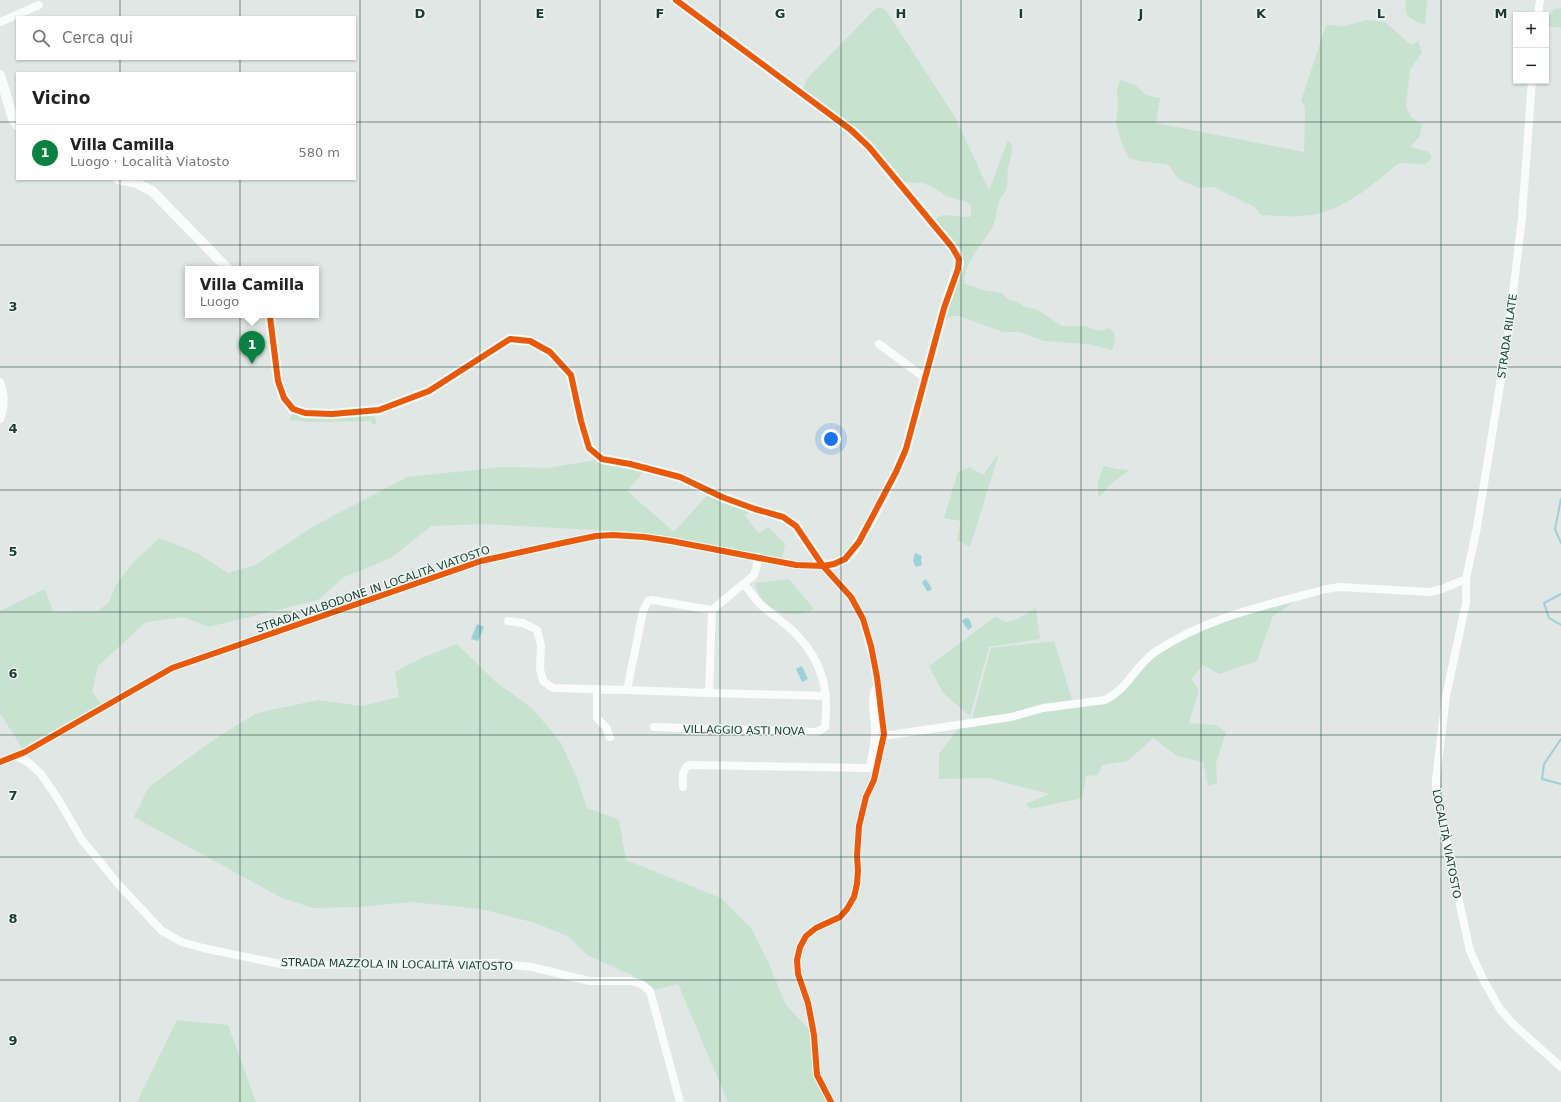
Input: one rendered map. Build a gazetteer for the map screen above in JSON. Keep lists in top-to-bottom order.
{
  "streets": {
    "street": [
      "STRADA RILATE",
      "STRADA VALBODONE IN LOCALITÀ VIATOSTO",
      "VILLAGGIO ASTI NOVA",
      "LOCALITÀ VIATOSTO",
      "STRADA MAZZOLA IN LOCALITÀ VIATOSTO"
    ]
  },
  "crossings": [
    ["STRADA RILATE", "LOCALITÀ VIATOSTO"],
    ["STRADA VALBODONE IN LOCALITÀ VIATOSTO", "STRADA MAZZOLA IN LOCALITÀ VIATOSTO"]
  ],
  "page": {
    "map_buttons": ["+", "−"],
    "search": "Cerca qui",
    "heading": "Vicino",
    "list": [
      {
        "mark": "1",
        "name": "Villa Camilla",
        "note": "Luogo · Località Viatosto",
        "value": "580 m"
      }
    ],
    "popup": ["Villa Camilla", "Luogo"],
    "pins": "1"
  },
  "grid": {
    "columns": [
      "D",
      "E",
      "F",
      "G",
      "H",
      "I",
      "J",
      "K",
      "L",
      "M"
    ],
    "rows": [
      "3",
      "4",
      "5",
      "6",
      "7",
      "8",
      "9"
    ]
  }
}
